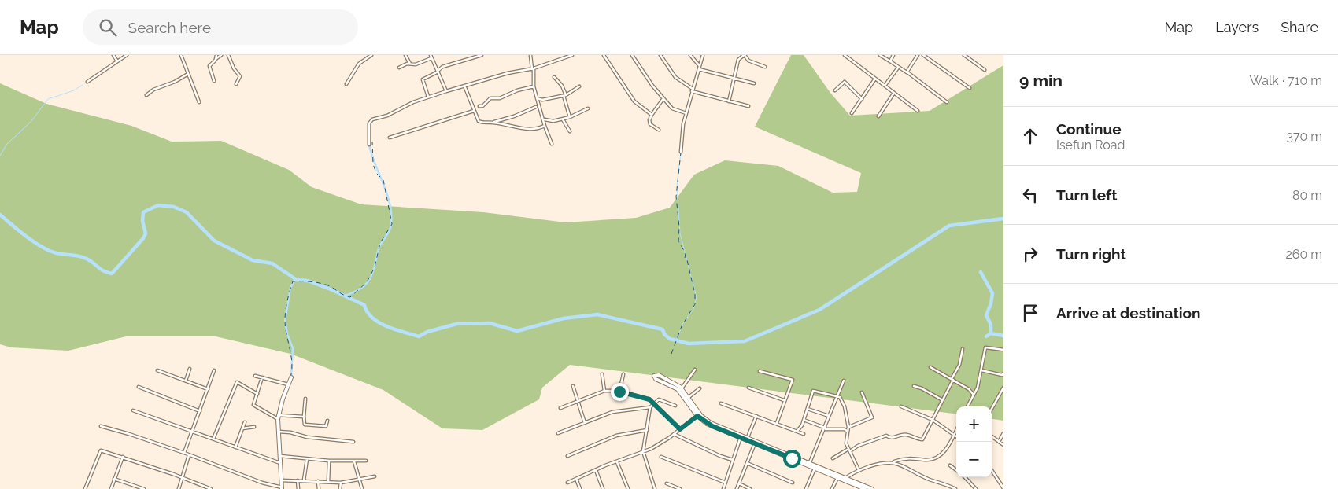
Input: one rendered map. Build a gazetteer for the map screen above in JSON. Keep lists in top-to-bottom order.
{
  "page": {
    "header": "Map",
    "search": "Search here",
    "nav": ["Map", "Layers", "Share"],
    "heading": ["9 min", "Walk · 710 m"],
    "list": [
      ["Continue", "Isefun Road", "370 m"],
      ["Turn left", "80 m"],
      ["Turn right", "260 m"],
      "Arrive at destination"
    ],
    "map_buttons": ["+", "−"]
  }
}
